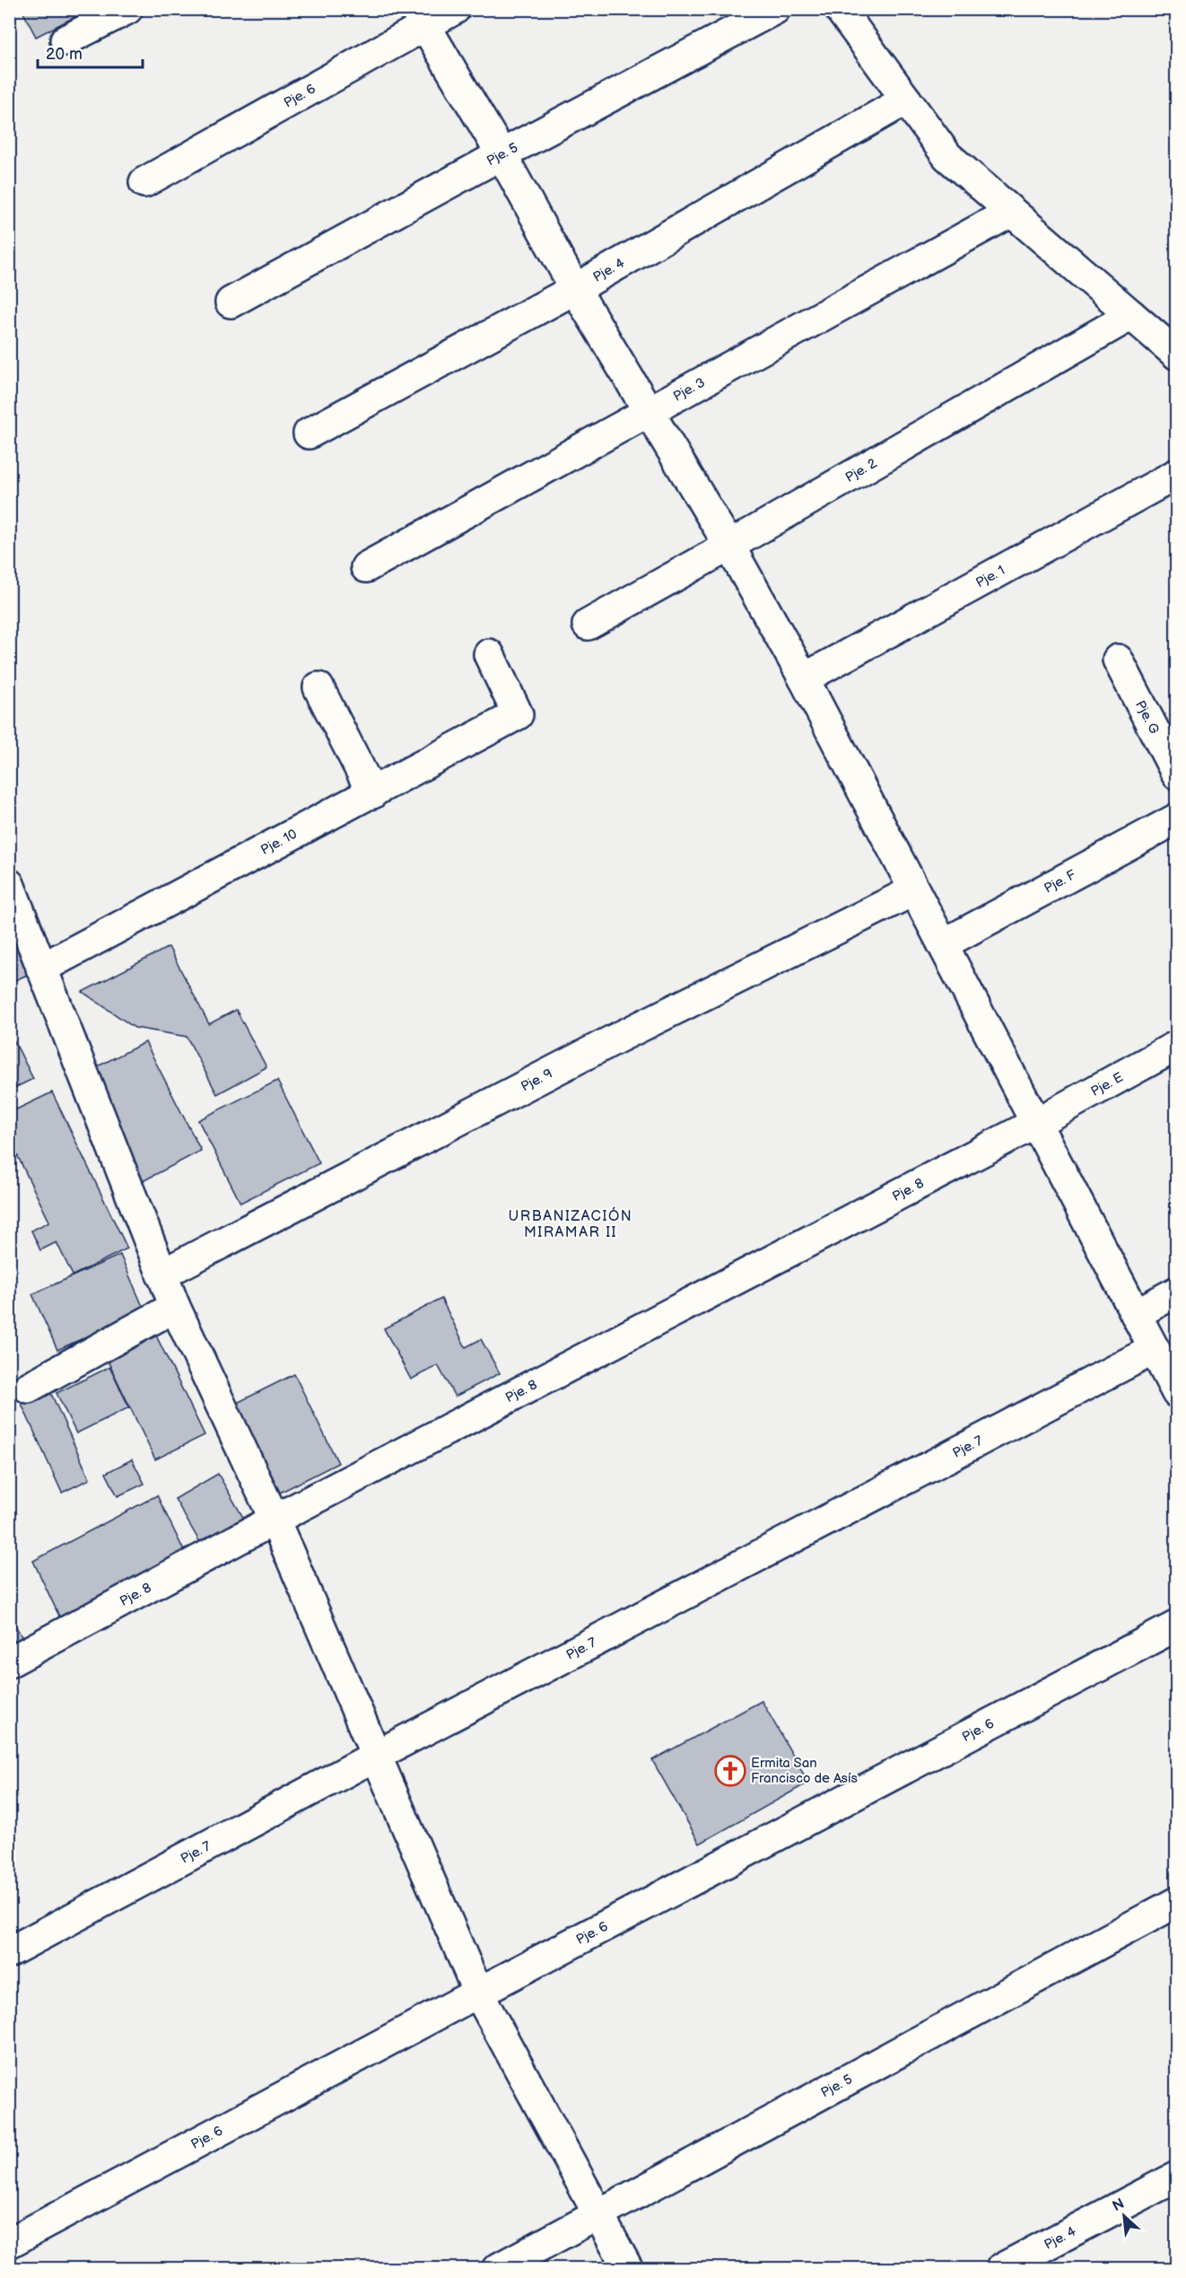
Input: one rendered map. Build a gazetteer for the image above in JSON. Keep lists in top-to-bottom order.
{
  "streets": {
    "street": [
      "Pje. 6",
      "Pje. 5",
      "Pje. 4",
      "Pje. 3",
      "Pje. 2",
      "Pje. 1",
      "Pje. G",
      "Pje. 10",
      "Pje. F",
      "Pje. 9",
      "Pje. E",
      "Pje. 8",
      "Pje. 7"
    ]
  },
  "crossings": [
    ["Pje. E", "Pje. 8"]
  ],
  "districts": ["URBANIZACIÓN MIRAMAR II"],
  "places": {
    "church": ["Ermita San Francisco de Asís"]
  },
  "scale_bar": "20 m",
  "north": "top left"
}
